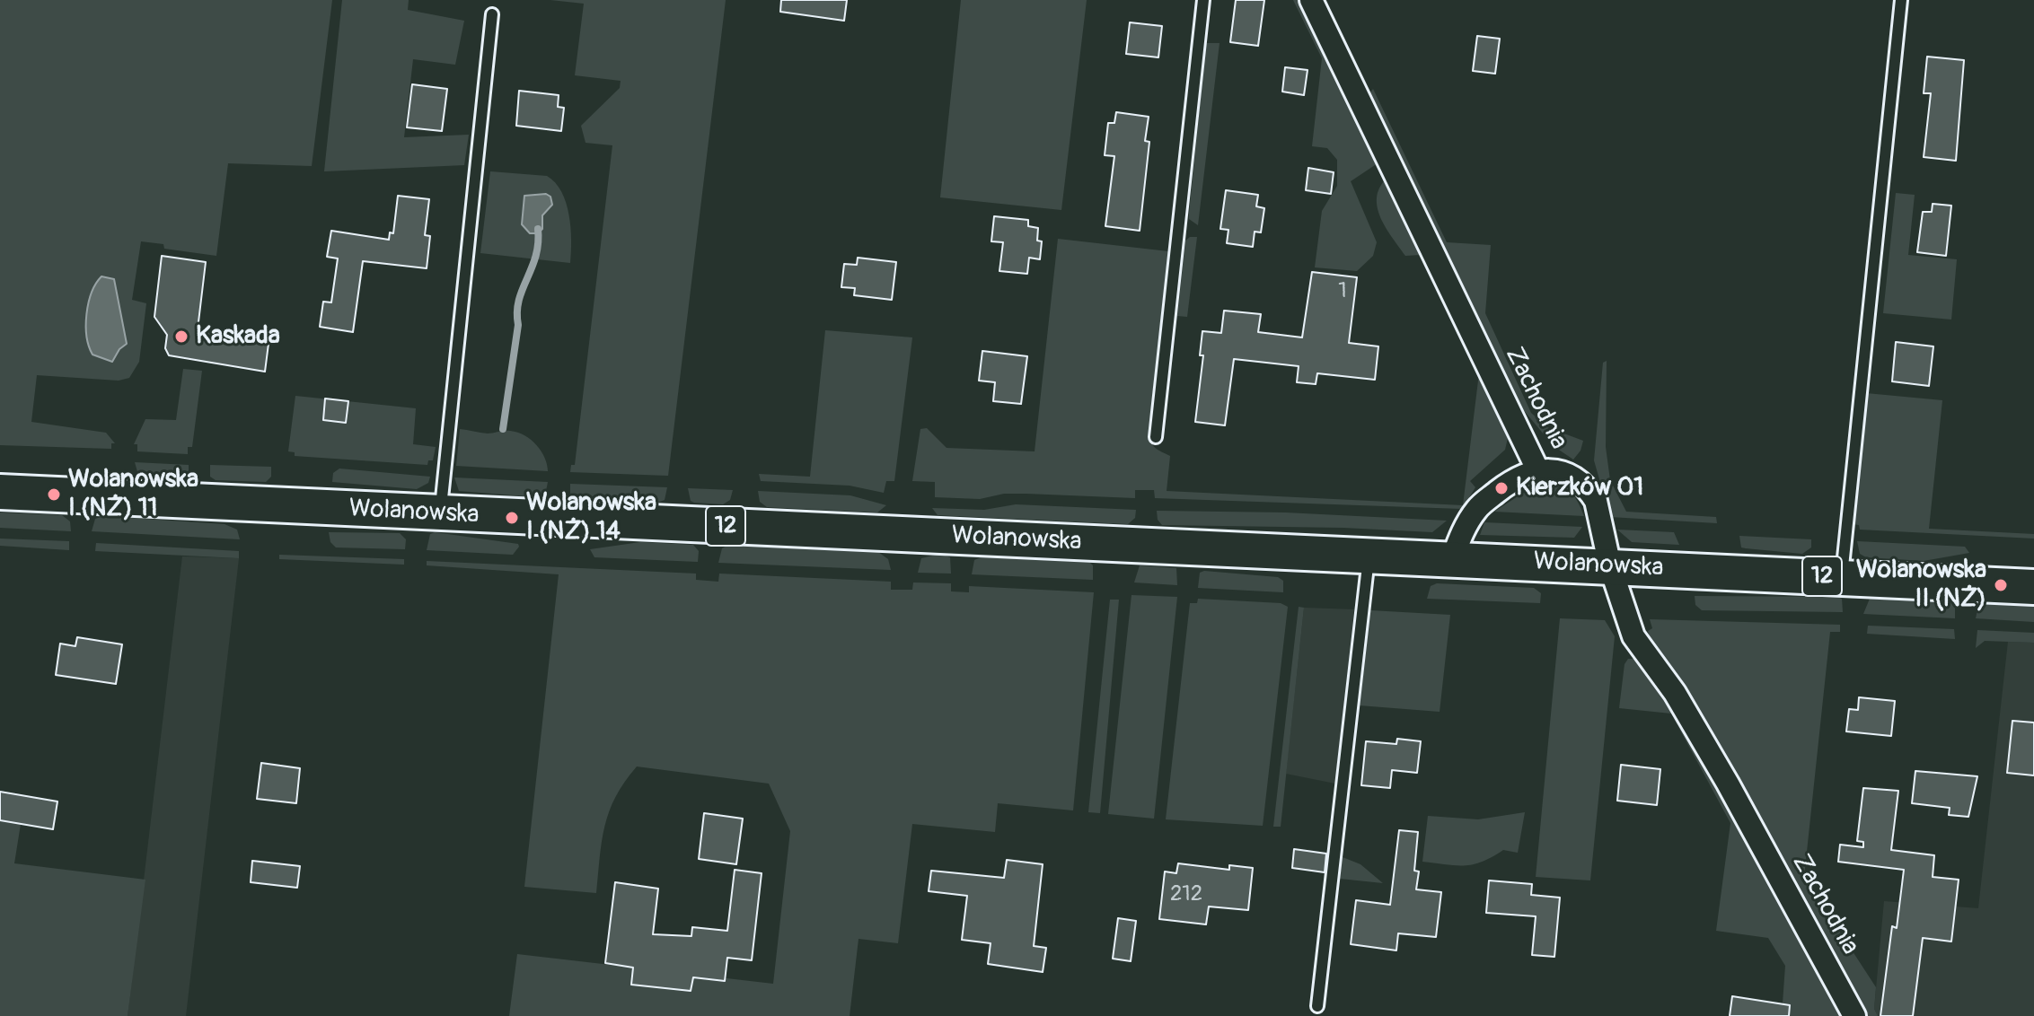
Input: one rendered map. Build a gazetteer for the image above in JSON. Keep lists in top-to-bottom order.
{
  "streets": {
    "main road": ["Wolanowska", "12"],
    "street": ["Zachodnia"]
  },
  "crossings": [
    ["Zachodnia", "Wolanowska"]
  ],
  "places": [
    "Kaskada",
    "Kierzków 01",
    "Wolanowska I (NŻ) 11",
    "Wolanowska I (NŻ) 14",
    "Wolanowska II (NŻ)"
  ],
  "house_numbers": ["1", "212"]
}
